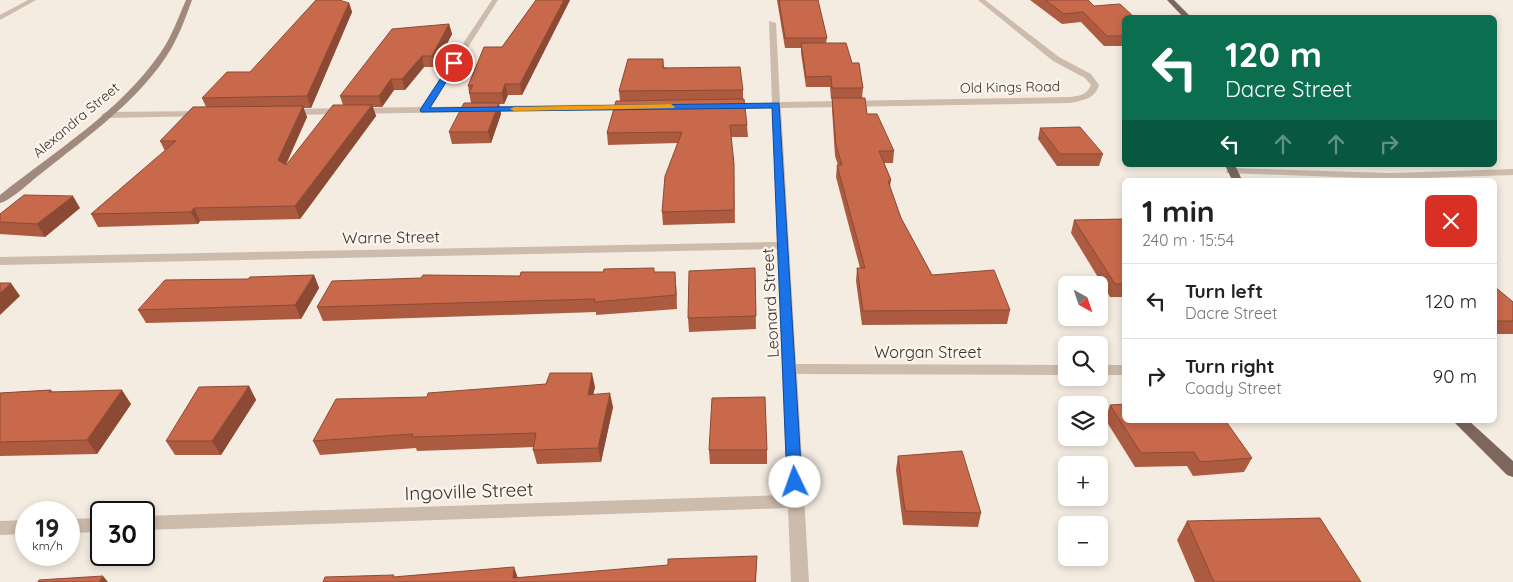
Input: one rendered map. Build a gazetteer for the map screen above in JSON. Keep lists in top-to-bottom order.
{
  "streets": {
    "main road": ["Alexandra Street"],
    "street": [
      "Old Kings Road",
      "Warne Street",
      "Leonard Street",
      "Worgan Street",
      "Ingoville Street"
    ]
  },
  "crossings": [
    ["Old Kings Road", "Leonard Street"],
    ["Warne Street", "Leonard Street"],
    ["Leonard Street", "Worgan Street"],
    ["Leonard Street", "Ingoville Street"]
  ],
  "north": "bottom right",
  "page": {
    "turn": ["120 m", "Dacre Street"],
    "heading": ["1 min", "240 m · 15:54"],
    "list": [
      {
        "name": "Turn left",
        "note": "Dacre Street",
        "value": "120 m"
      },
      {
        "name": "Turn right",
        "note": "Coady Street",
        "value": "90 m"
      }
    ],
    "map_buttons": ["+", "−"],
    "speed": "19 km/h",
    "limit": "30"
  }
}
